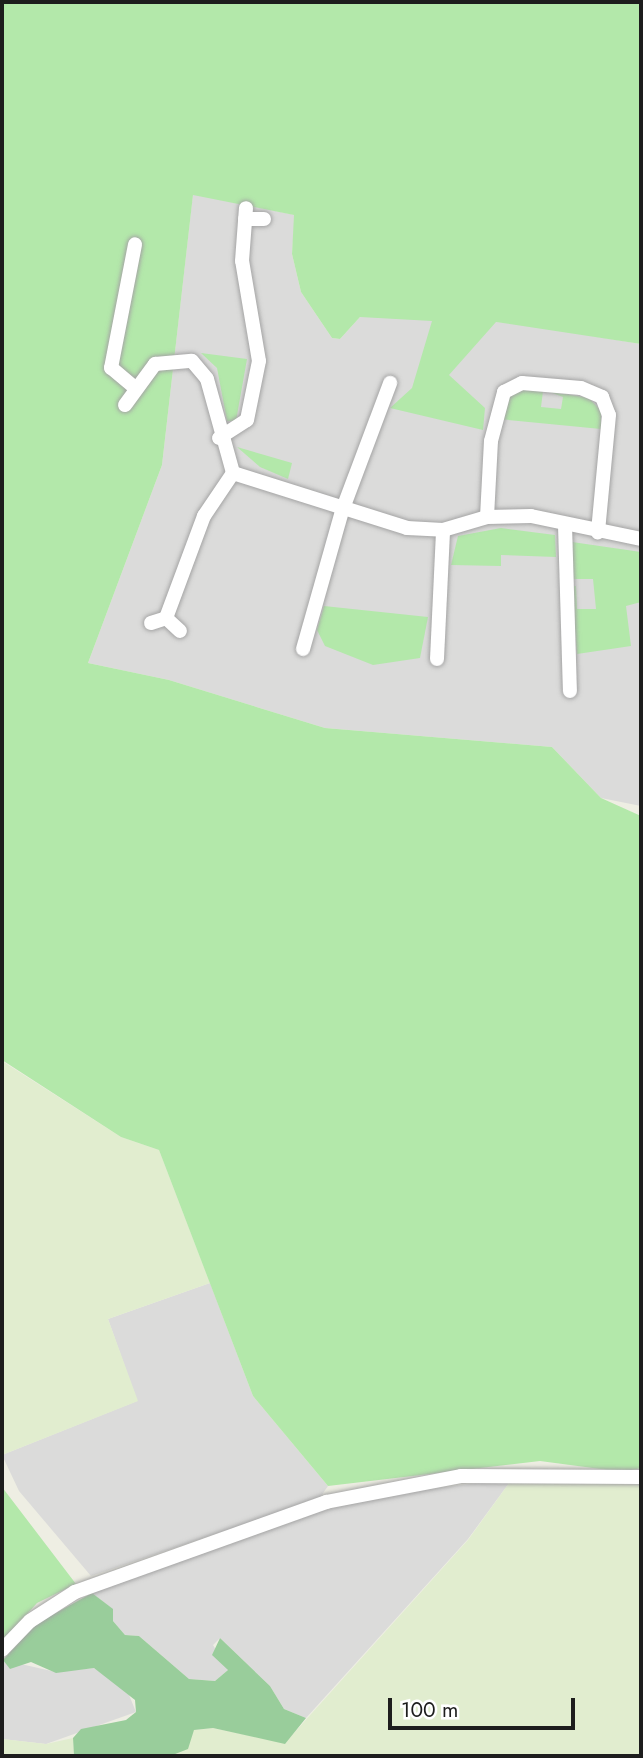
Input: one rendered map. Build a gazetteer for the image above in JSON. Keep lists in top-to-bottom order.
{
  "scale_bar": "100 m"
}
